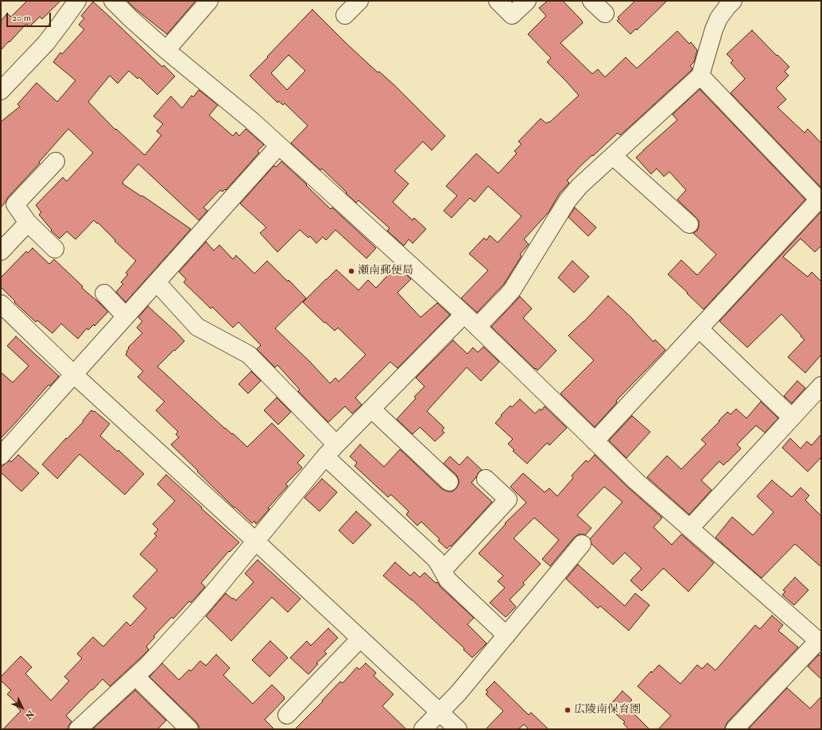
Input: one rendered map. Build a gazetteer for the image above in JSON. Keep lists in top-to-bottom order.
{
  "places": ["瀬南郵便局", "広陵南保育園"],
  "scale_bar": "20 m",
  "north": "bottom right"
}
